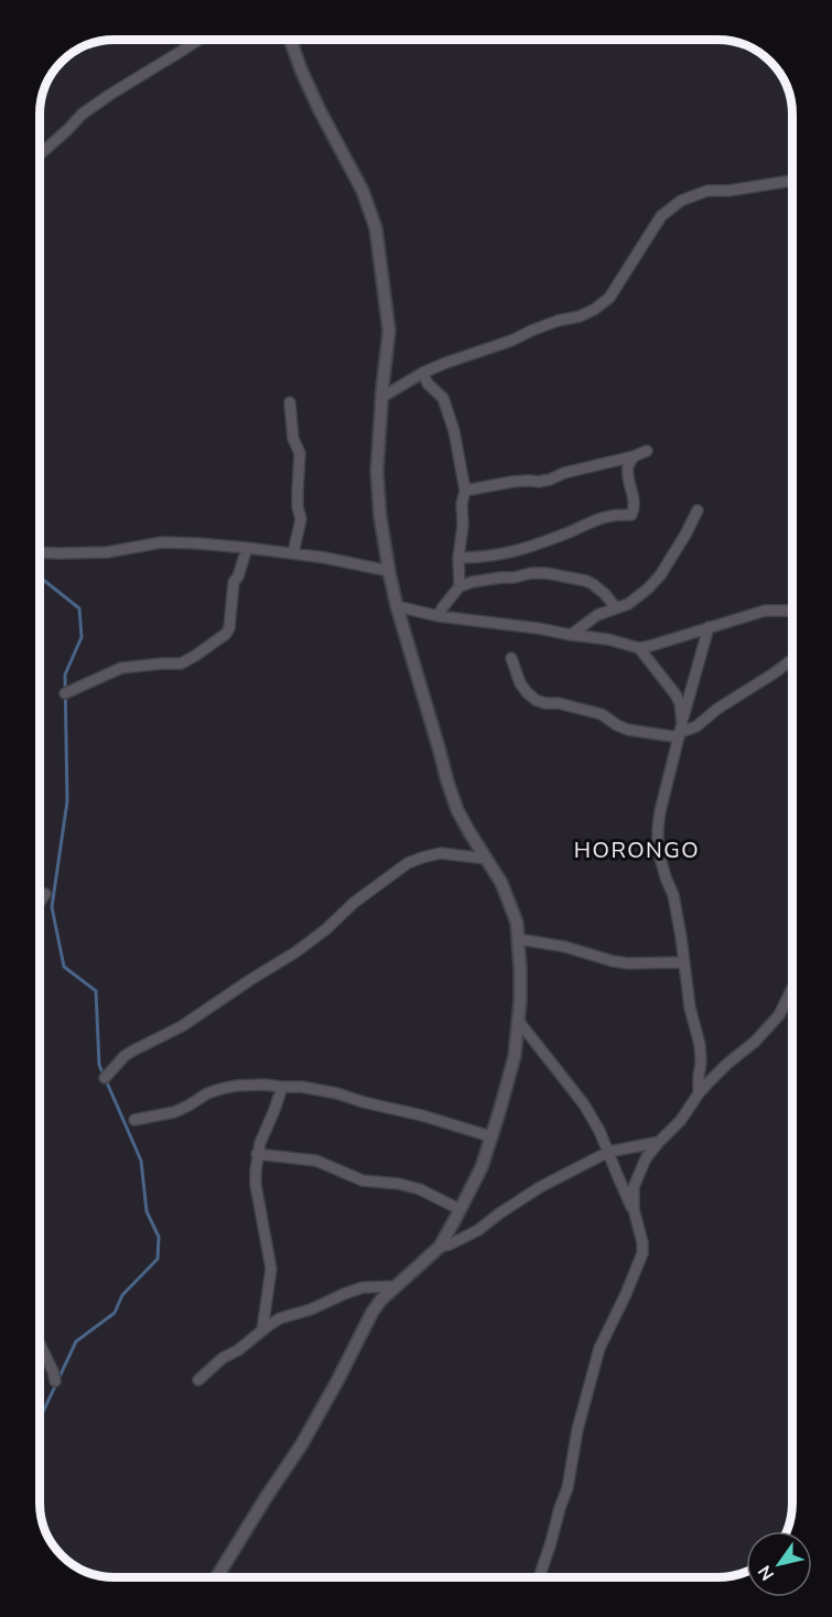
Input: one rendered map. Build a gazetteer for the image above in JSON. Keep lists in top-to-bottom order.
{
  "districts": ["HORONGO"],
  "north": "bottom left"
}
